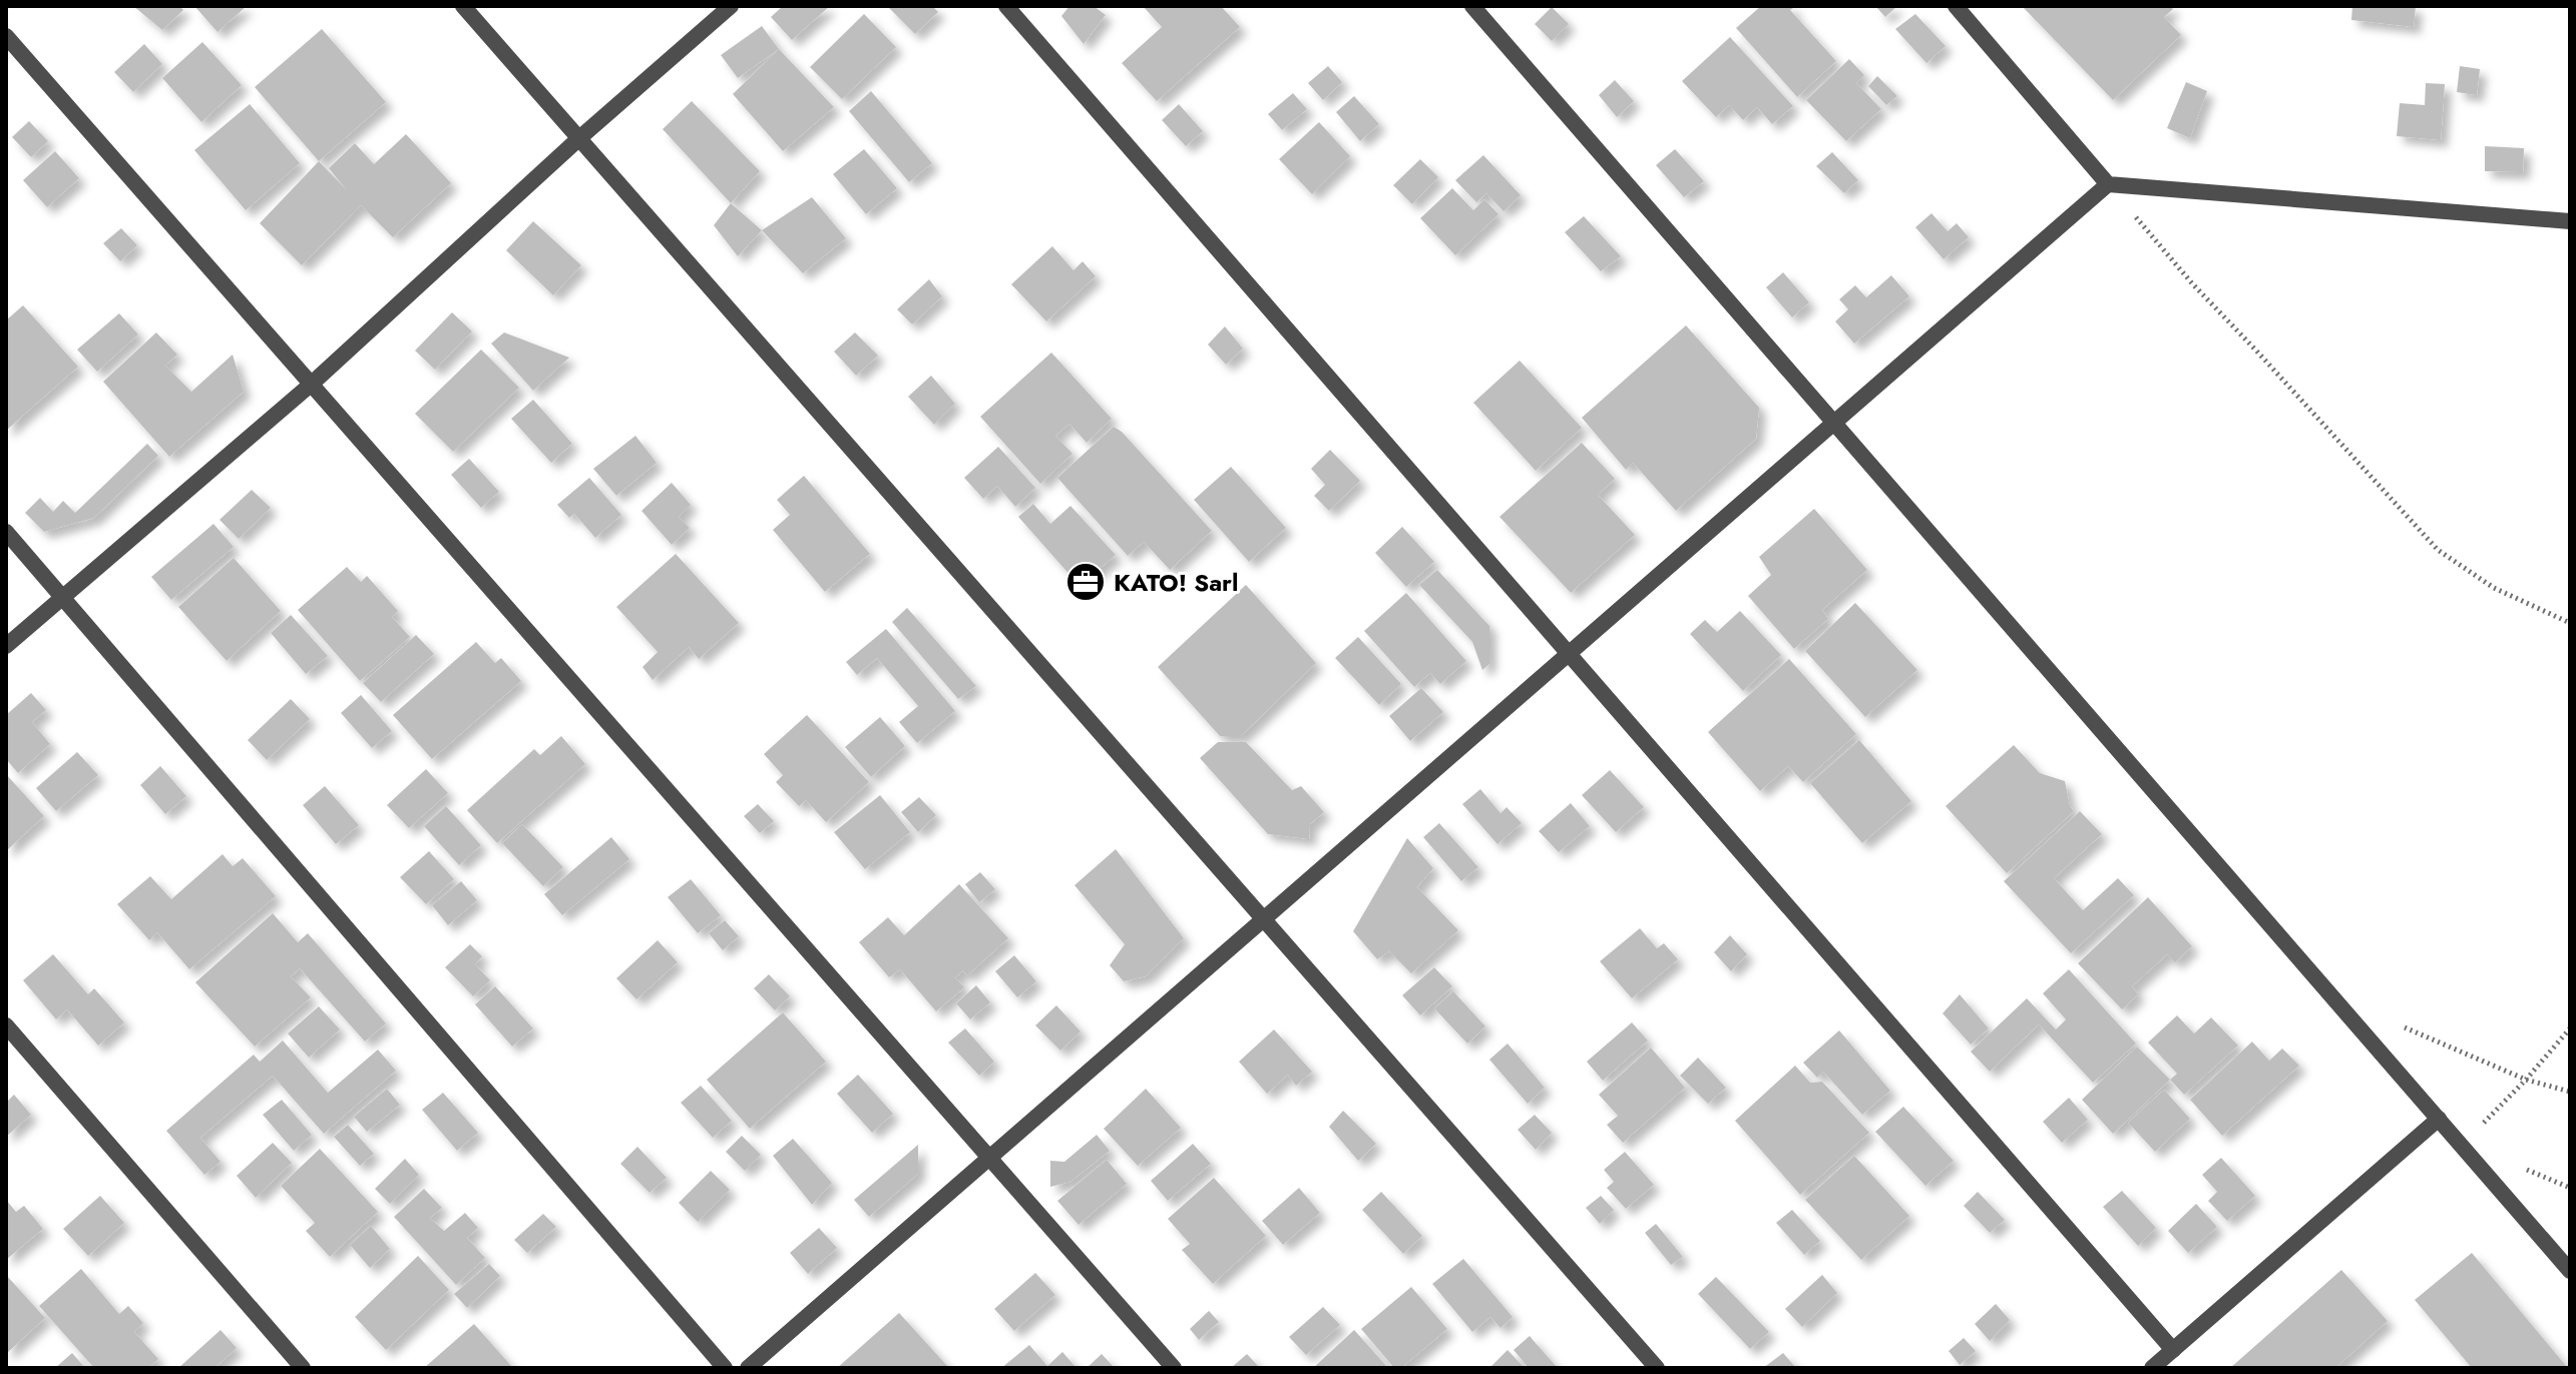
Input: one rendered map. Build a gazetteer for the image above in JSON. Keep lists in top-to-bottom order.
{
  "places": {
    "office": ["KATO! Sarl"]
  }
}
